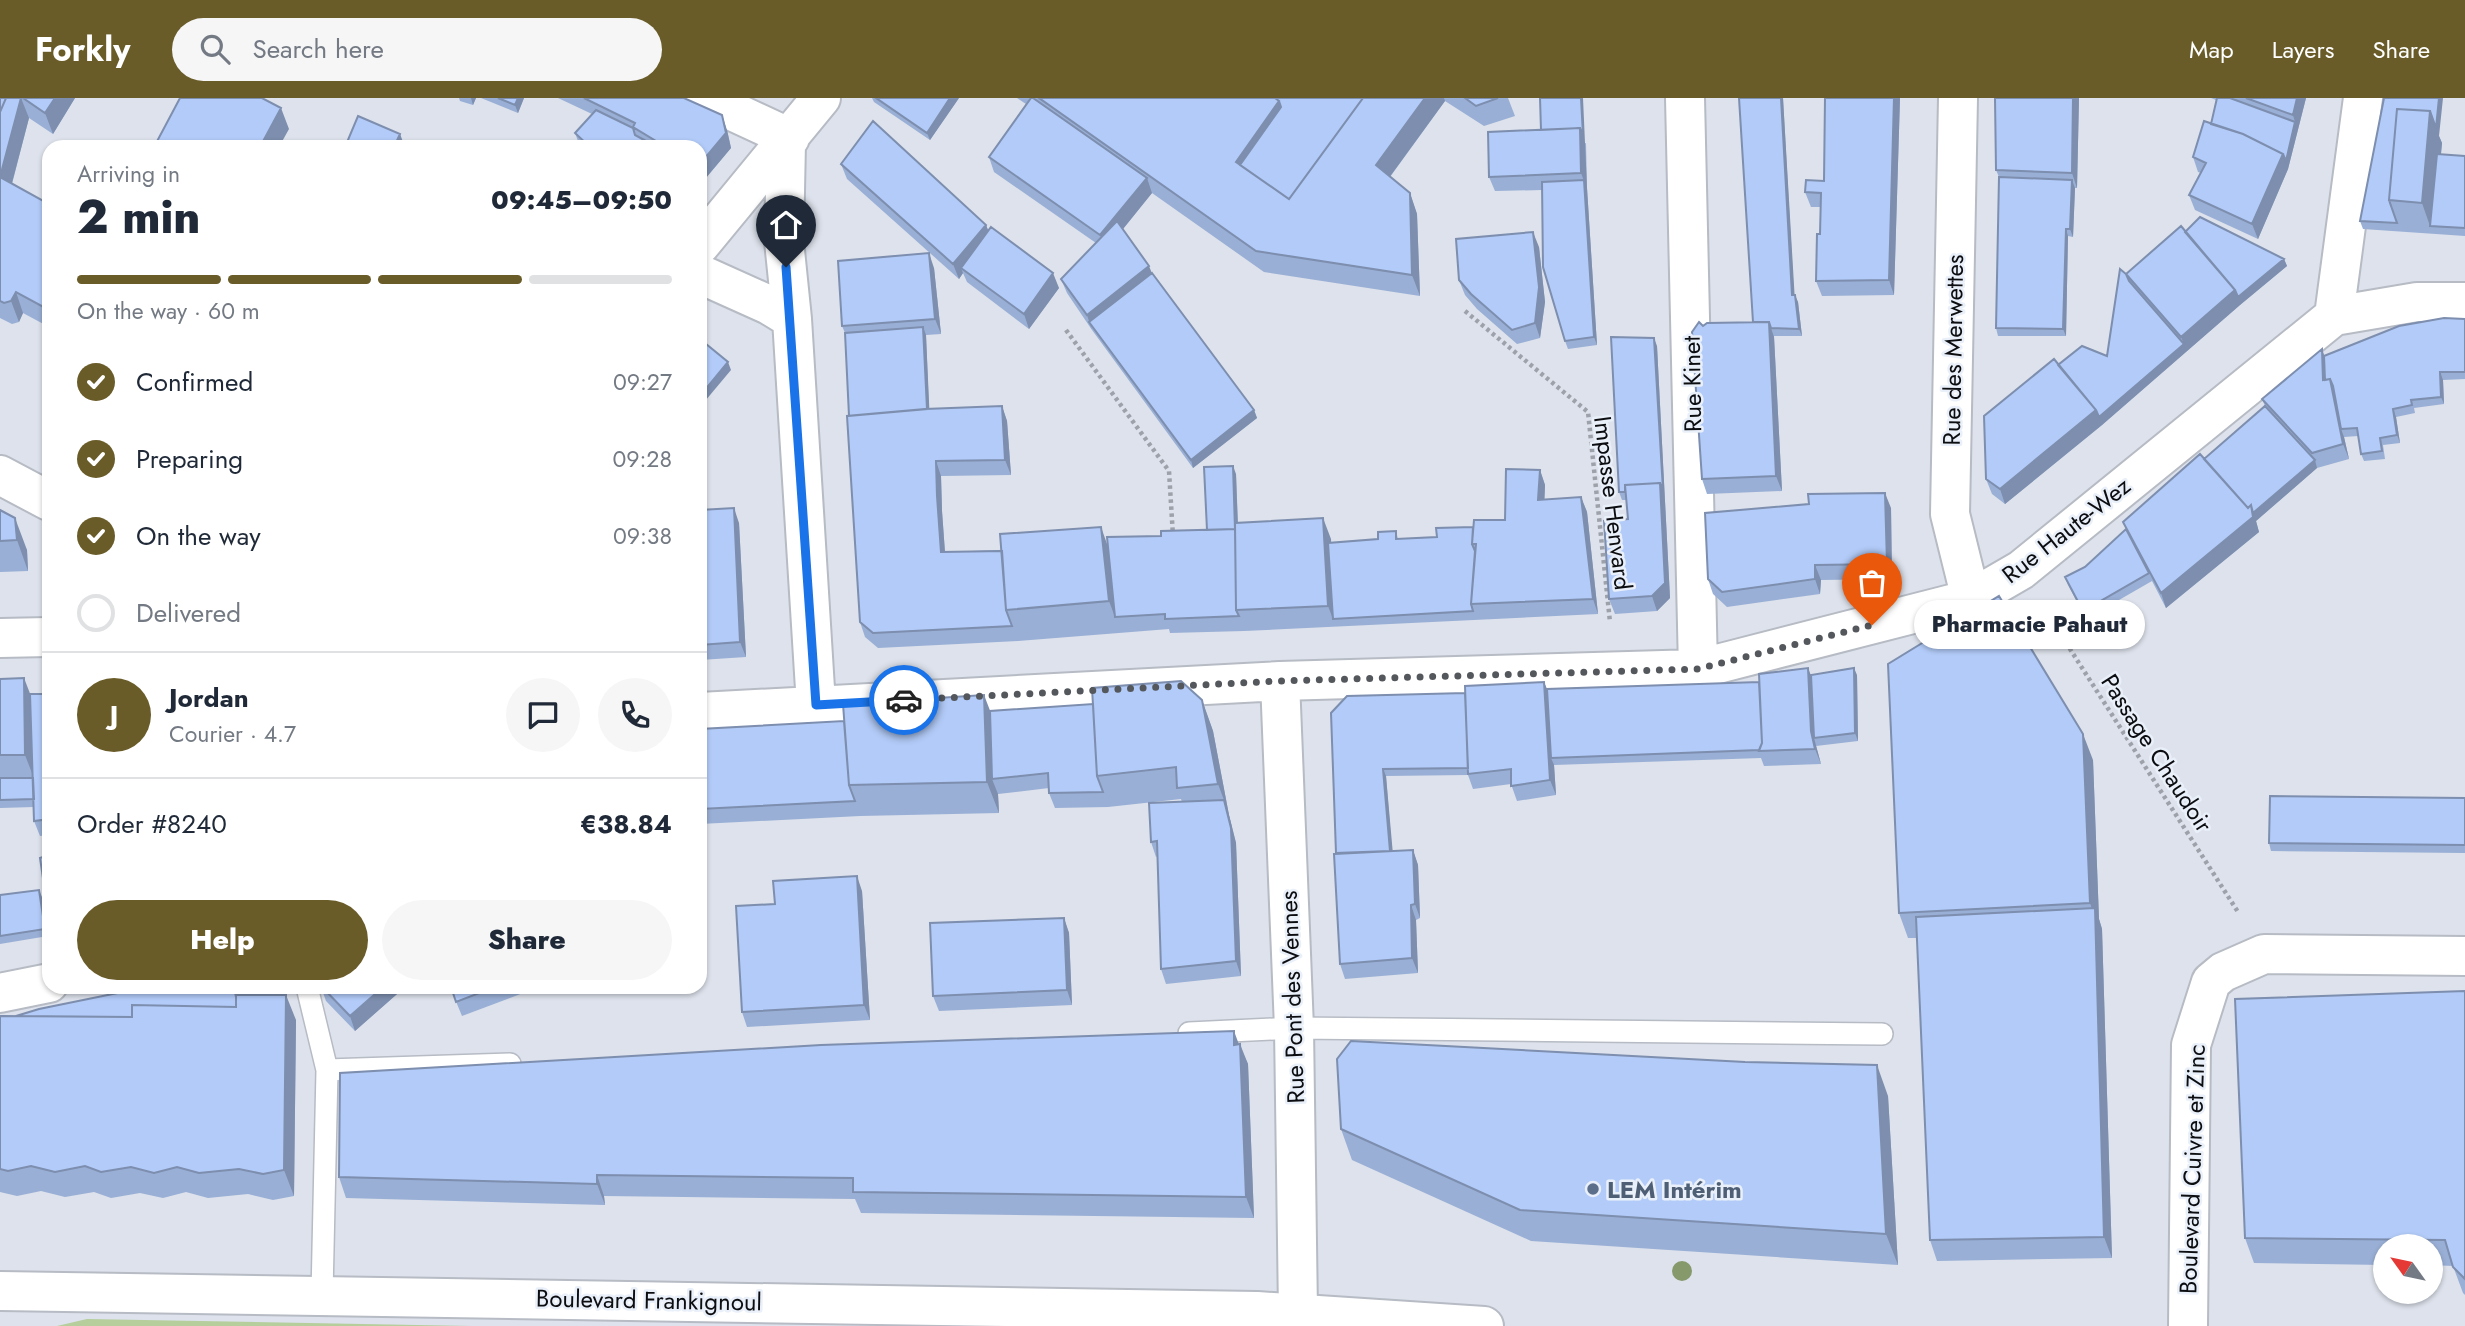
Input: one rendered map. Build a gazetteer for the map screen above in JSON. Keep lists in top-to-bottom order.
{
  "streets": {
    "street": [
      "Rue des Merwettes",
      "Rue Kinet",
      "Rue Haute-Wez",
      "Rue Pont des Vennes",
      "Boulevard Cuivre et Zinc",
      "Boulevard Frankignoul"
    ],
    "path": ["Impasse Henvard", "Passage Chaudoir"]
  },
  "crossings": [
    ["Rue des Merwettes", "Rue Haute-Wez"],
    ["Rue Kinet", "Rue Haute-Wez"],
    ["Impasse Henvard", "Rue Haute-Wez"],
    ["Rue Haute-Wez", "Passage Chaudoir"],
    ["Rue Haute-Wez", "Rue Pont des Vennes"],
    ["Passage Chaudoir", "Boulevard Cuivre et Zinc"],
    ["Rue Pont des Vennes", "Boulevard Frankignoul"]
  ],
  "places": ["Pharmacie Pahaut", "LEM Intérim"],
  "north": "top left",
  "page": {
    "header": "Forkly",
    "search": "Search here",
    "nav": ["Map", "Layers", "Share"],
    "heading": ["2 min", "Arriving in", "09:45–09:50"],
    "panel": [
      "Jordan",
      "Courier · 4.7",
      "Order #8240",
      "€38.84"
    ],
    "bar": "On the way · 60 m",
    "list": [
      ["Confirmed", "09:27"],
      ["Preparing", "09:28"],
      ["On the way", "09:38"],
      "Delivered"
    ],
    "bubble": "Pharmacie Pahaut",
    "round": "J",
    "buttons": ["Help", "Share"]
  }
}
